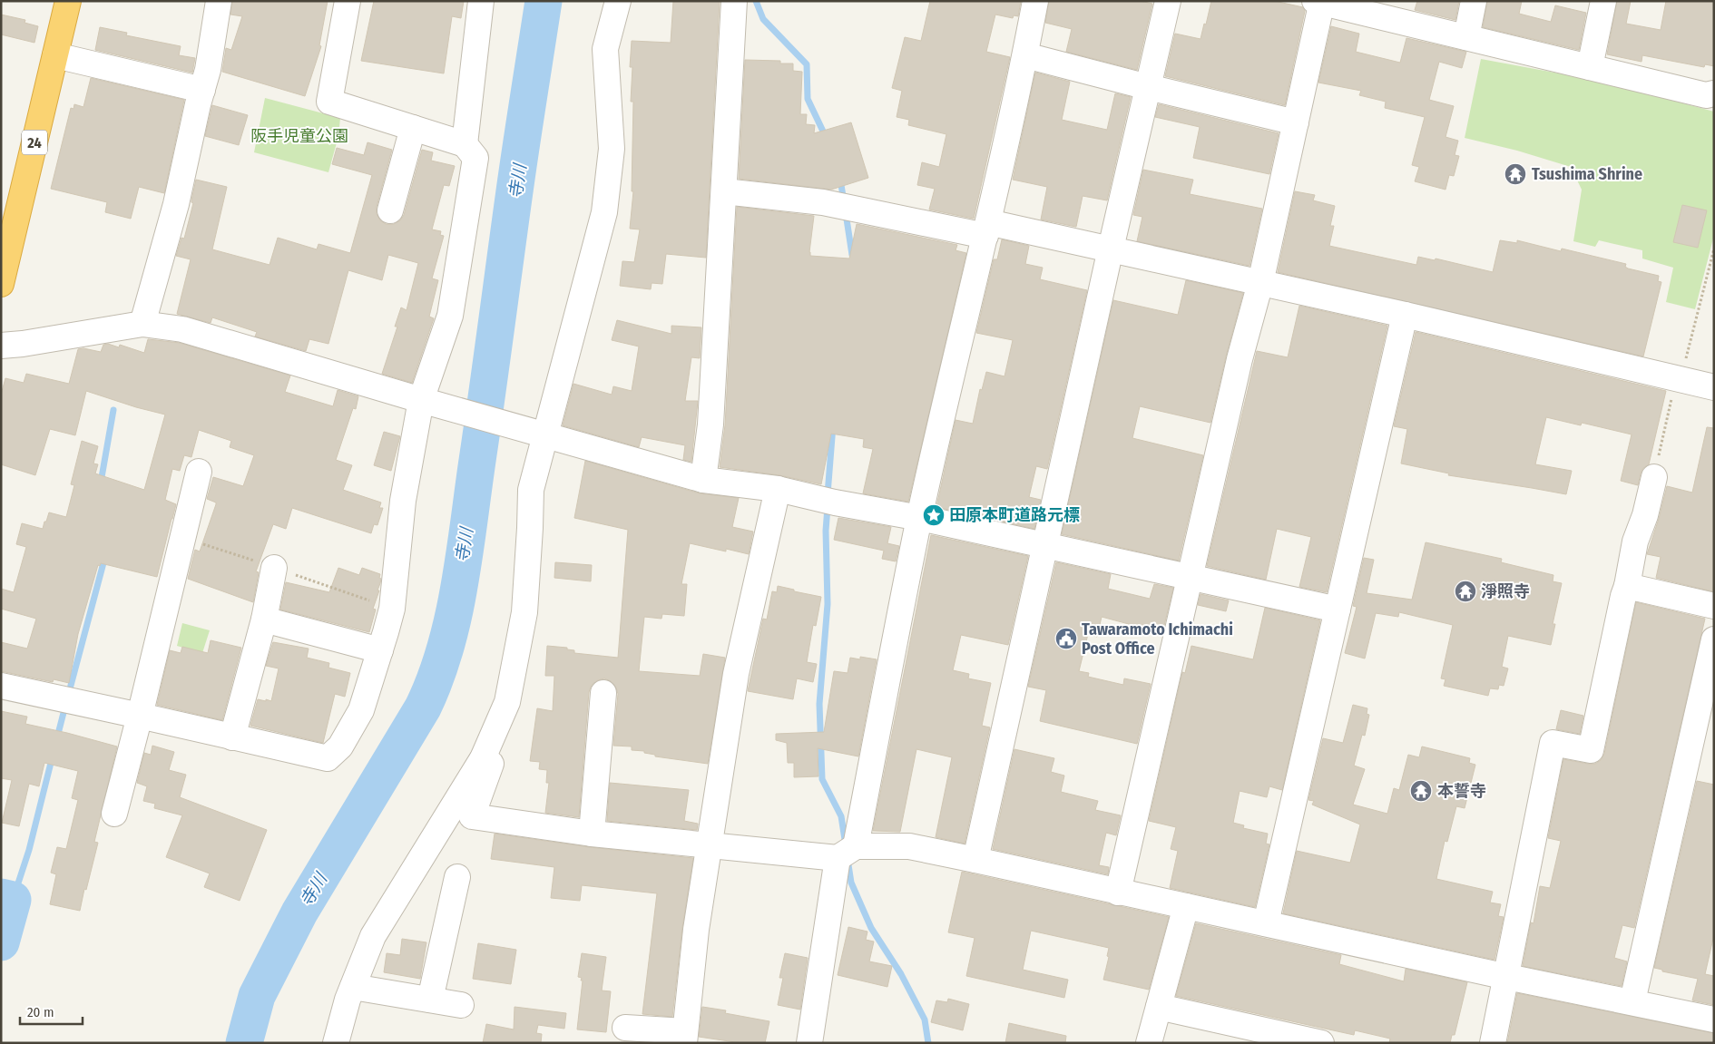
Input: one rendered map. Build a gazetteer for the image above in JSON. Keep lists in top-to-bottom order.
{
  "streets": {
    "highway": ["24"]
  },
  "water": ["寺川"],
  "parks": ["阪手児童公園"],
  "places": {
    "temple": ["Tsushima Shrine", "淨照寺", "本誓寺"],
    "place": ["田原本町道路元標"],
    "public building": ["Tawaramoto Ichimachi Post Office"]
  },
  "scale_bar": "20 m"
}
